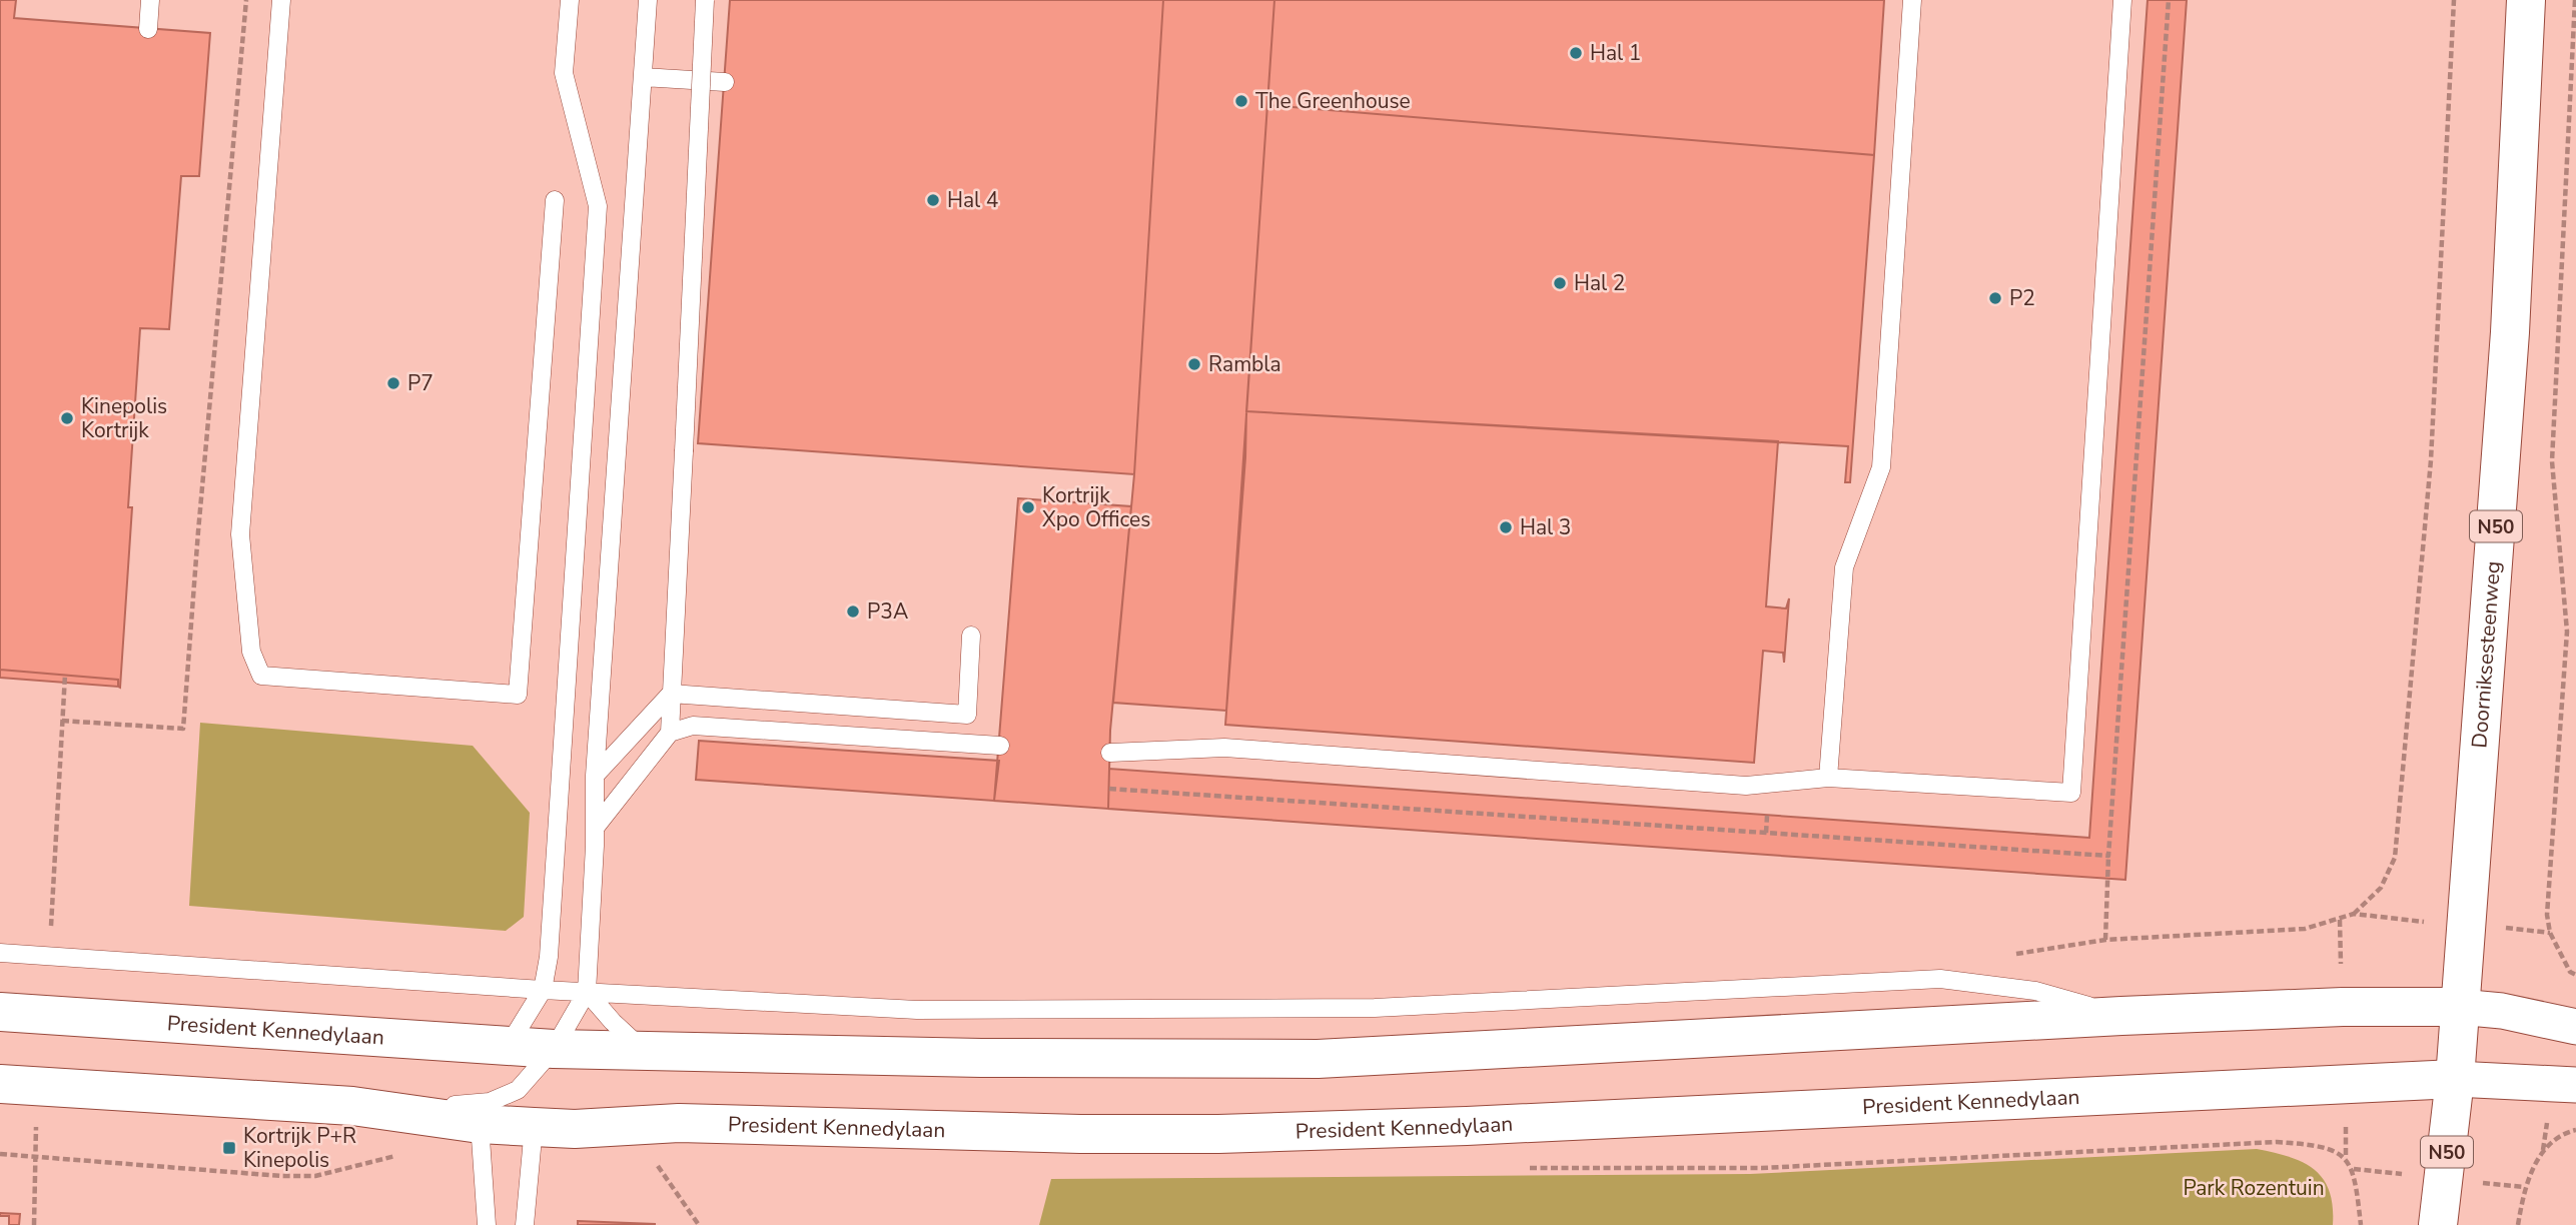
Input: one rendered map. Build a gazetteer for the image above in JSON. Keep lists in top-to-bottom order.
{
  "streets": {
    "main road": ["N50", "Doorniksesteenweg", "President Kennedylaan"]
  },
  "crossings": [
    ["Doorniksesteenweg", "President Kennedylaan"]
  ],
  "parks": ["Park Rozentuin"],
  "places": {
    "other": [
      "Hal 1",
      "The Greenhouse",
      "Hal 4",
      "Hal 2",
      "P2",
      "Rambla",
      "P7",
      "Kinepolis Kortrijk",
      "Kortrijk Xpo Offices",
      "Hal 3",
      "P3A"
    ],
    "transit": ["Kortrijk P+R Kinepolis"]
  }
}
